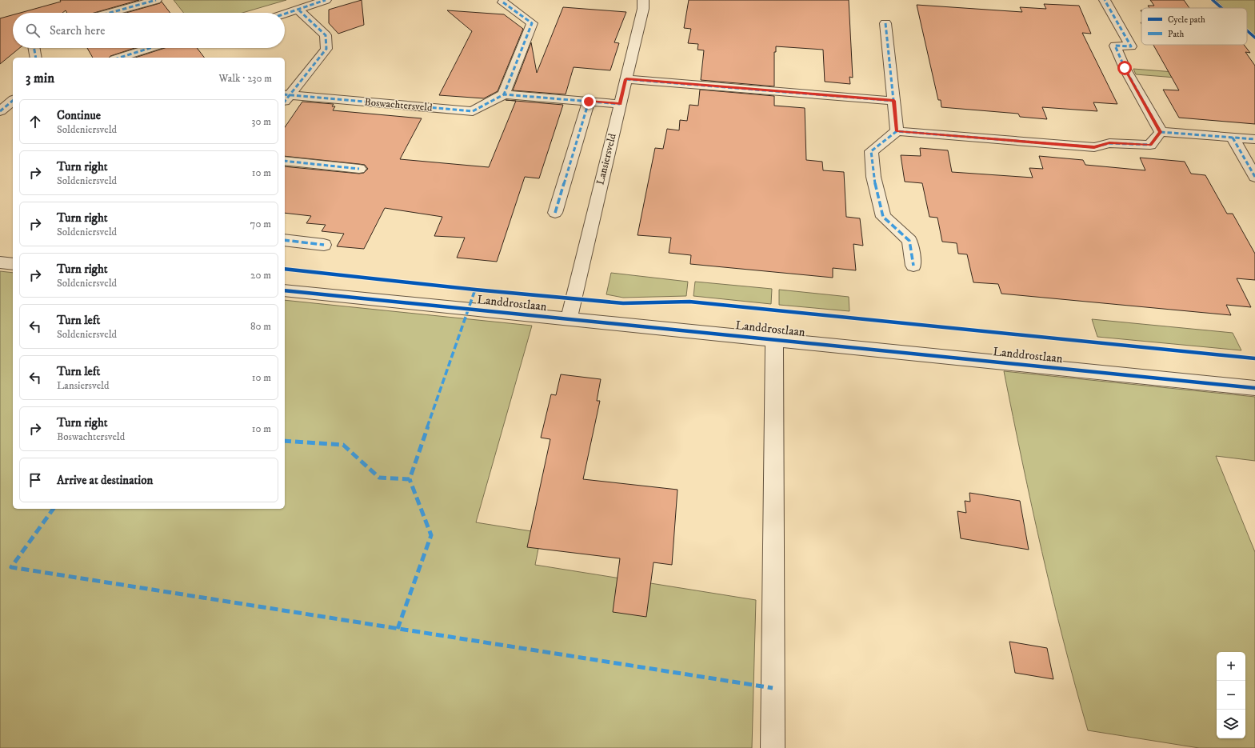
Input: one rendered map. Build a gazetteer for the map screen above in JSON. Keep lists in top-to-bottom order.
{
  "streets": {
    "street": ["Boswachtersveld", "Lansiersveld", "Landdrostlaan"]
  },
  "crossings": [
    ["Lansiersveld", "Landdrostlaan"]
  ],
  "legend": ["Cycle path", "Path"],
  "page": {
    "search": "Search here",
    "heading": ["3 min", "Walk · 230 m"],
    "list": [
      ["Continue", "Soldeniersveld", "30 m"],
      ["Turn right", "Soldeniersveld", "10 m"],
      ["Turn right", "Soldeniersveld", "70 m"],
      ["Turn right", "Soldeniersveld", "20 m"],
      ["Turn left", "Soldeniersveld", "80 m"],
      ["Turn left", "Lansiersveld", "10 m"],
      ["Turn right", "Boswachtersveld", "10 m"],
      "Arrive at destination"
    ],
    "map_buttons": ["+", "−"]
  }
}
